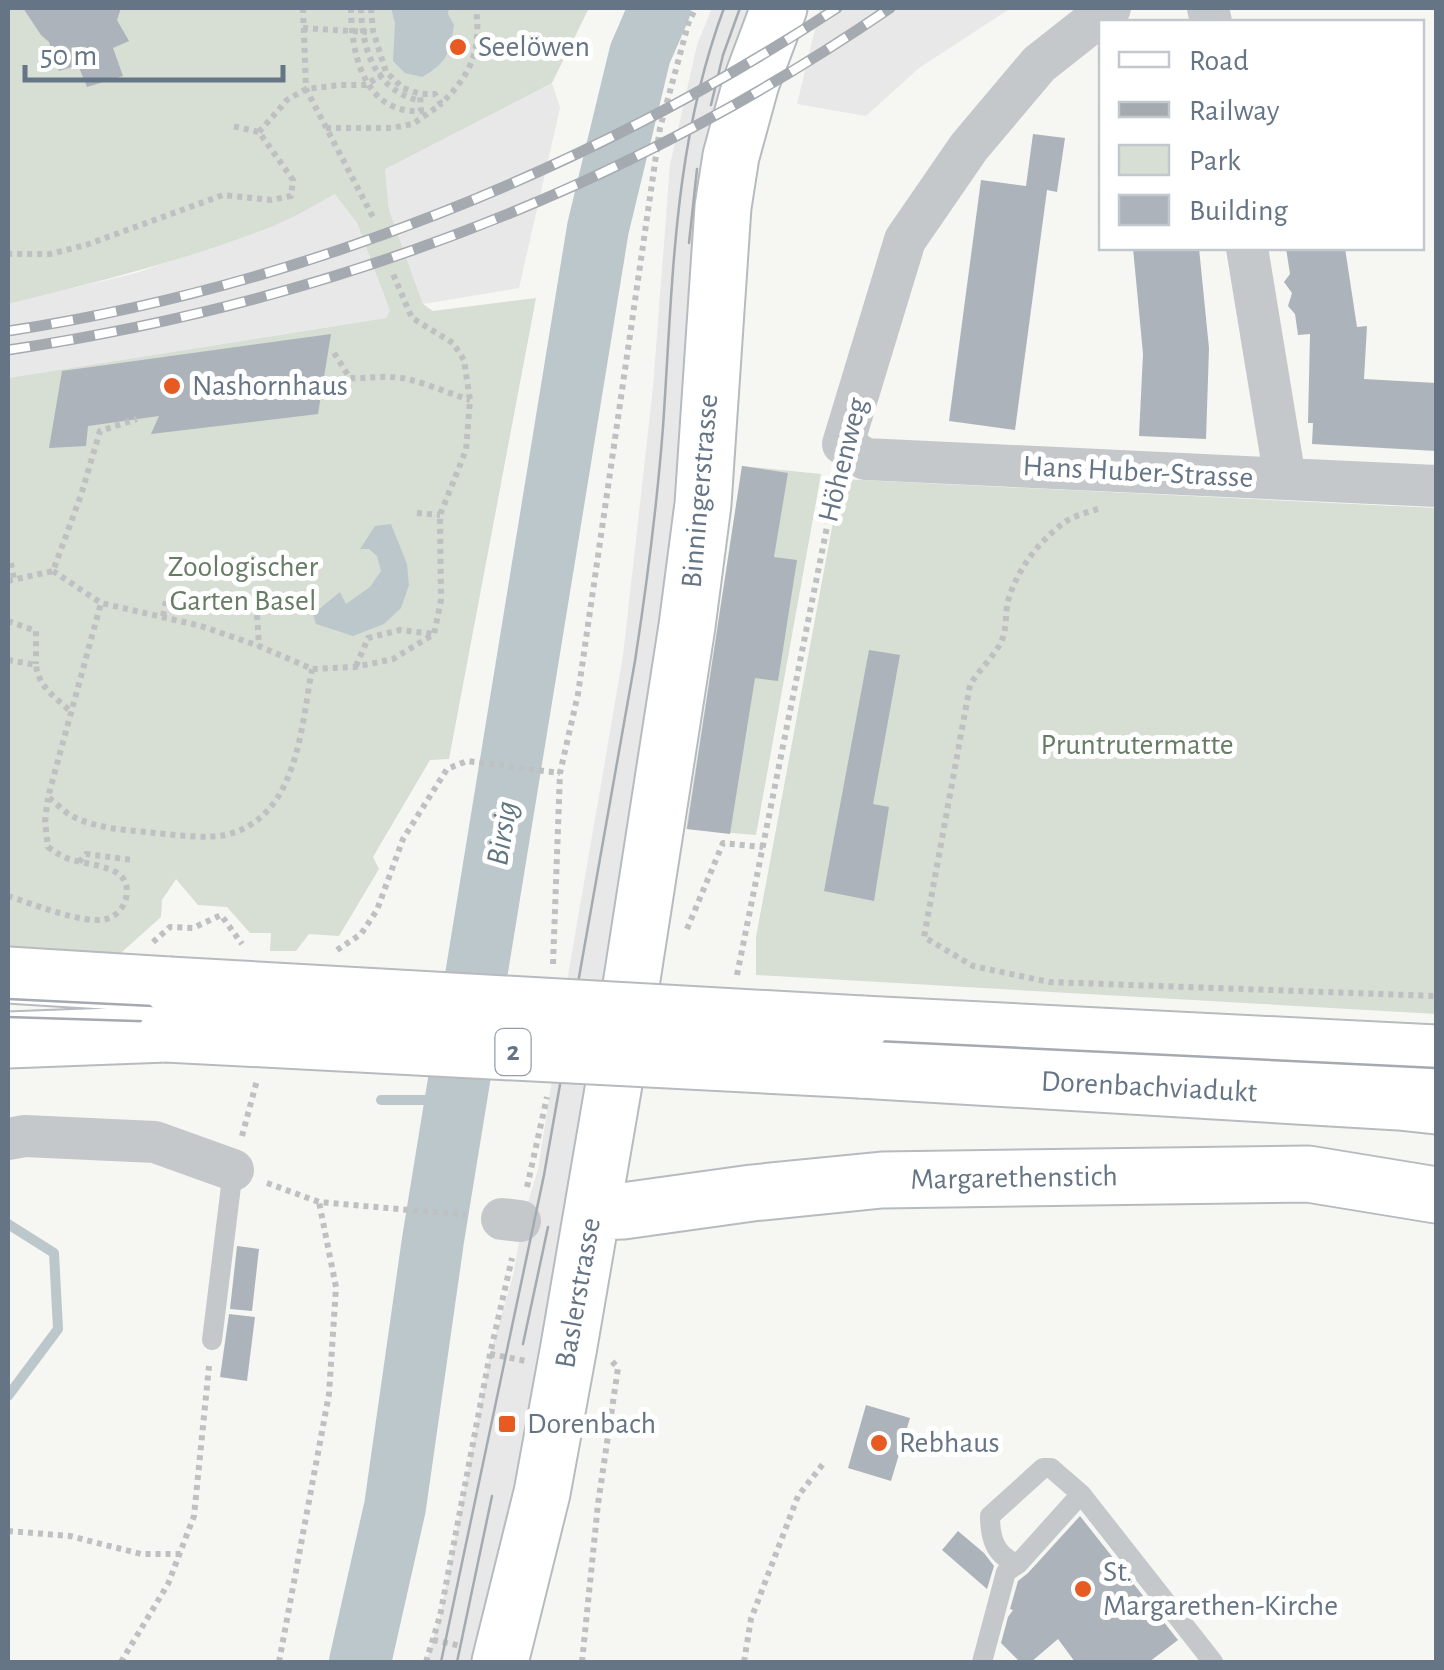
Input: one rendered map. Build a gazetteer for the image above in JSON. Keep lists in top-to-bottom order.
{
  "streets": {
    "main road": [
      "Binningerstrasse",
      "2",
      "Dorenbachviadukt",
      "Margarethenstich",
      "Baslerstrasse"
    ],
    "street": ["Höhenweg", "Hans Huber-Strasse"]
  },
  "crossings": [
    ["Höhenweg", "Hans Huber-Strasse"],
    ["Binningerstrasse", "Baslerstrasse"],
    ["2", "Dorenbachviadukt"],
    ["Margarethenstich", "Baslerstrasse"]
  ],
  "water": ["Birsig"],
  "parks": ["Zoologischer Garten Basel", "Pruntrutermatte"],
  "places": {
    "other": [
      "Seelöwen",
      "Nashornhaus",
      "Rebhaus",
      "St. Margarethen-Kirche"
    ],
    "transit": ["Dorenbach"]
  },
  "legend": [
    "Road",
    "Railway",
    "Park",
    "Building"
  ],
  "scale_bar": "50 m"
}
